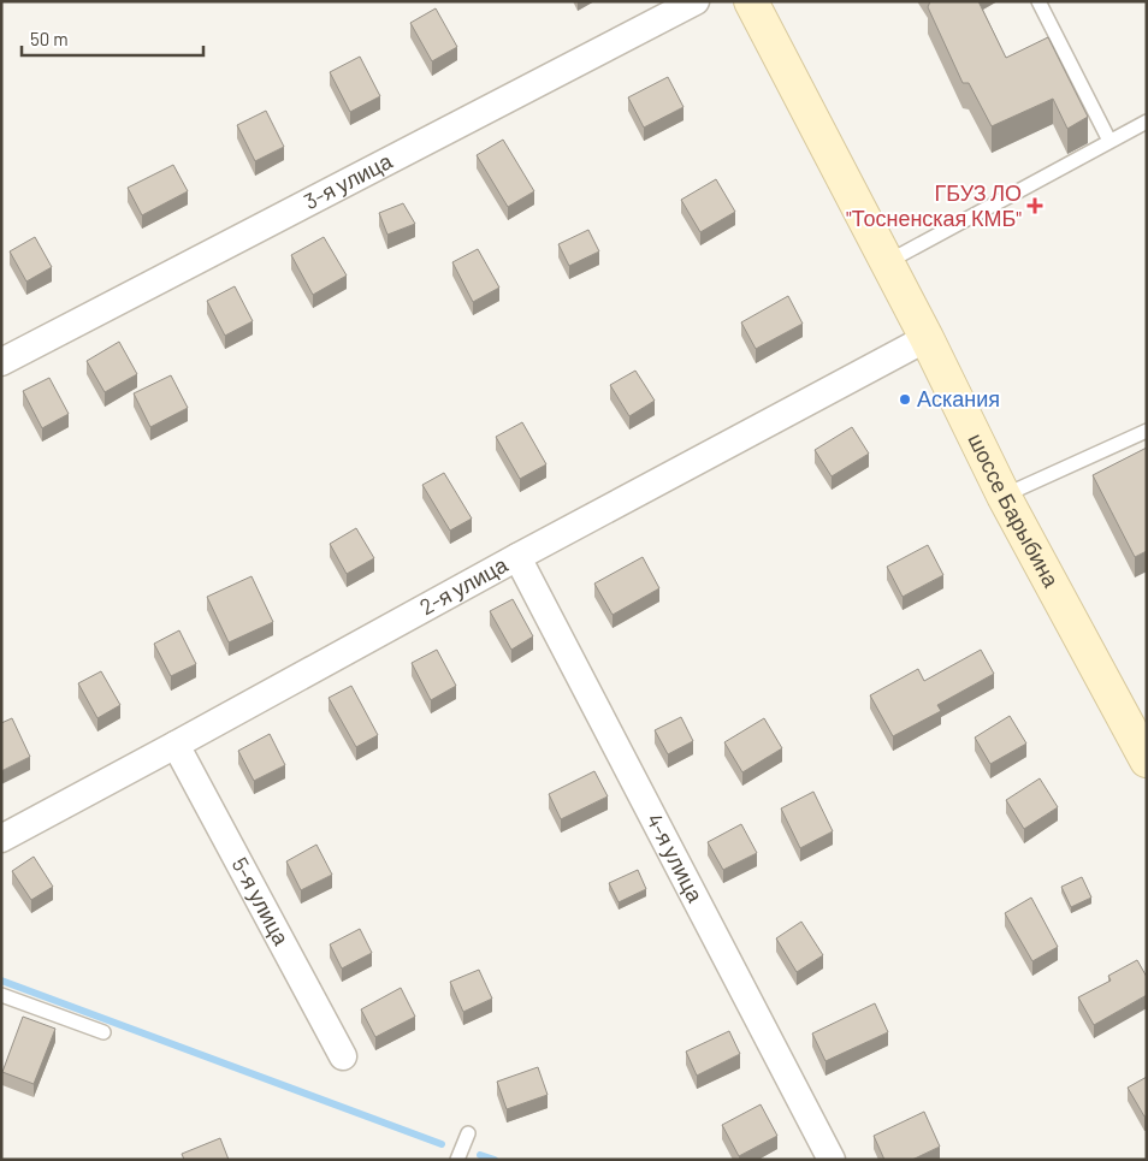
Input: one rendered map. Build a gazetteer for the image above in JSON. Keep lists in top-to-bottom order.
{
  "streets": {
    "main road": ["шоссе Барыбина"],
    "street": [
      "3-я улица",
      "2-я улица",
      "4-я улица",
      "5-я улица"
    ]
  },
  "crossings": [
    ["шоссе Барыбина", "2-я улица"],
    ["2-я улица", "4-я улица"],
    ["2-я улица", "5-я улица"]
  ],
  "places": {
    "health": ["ГБУЗ ЛО \"Тосненская КМБ\""],
    "other": ["Аскания"]
  },
  "scale_bar": "50 m"
}
